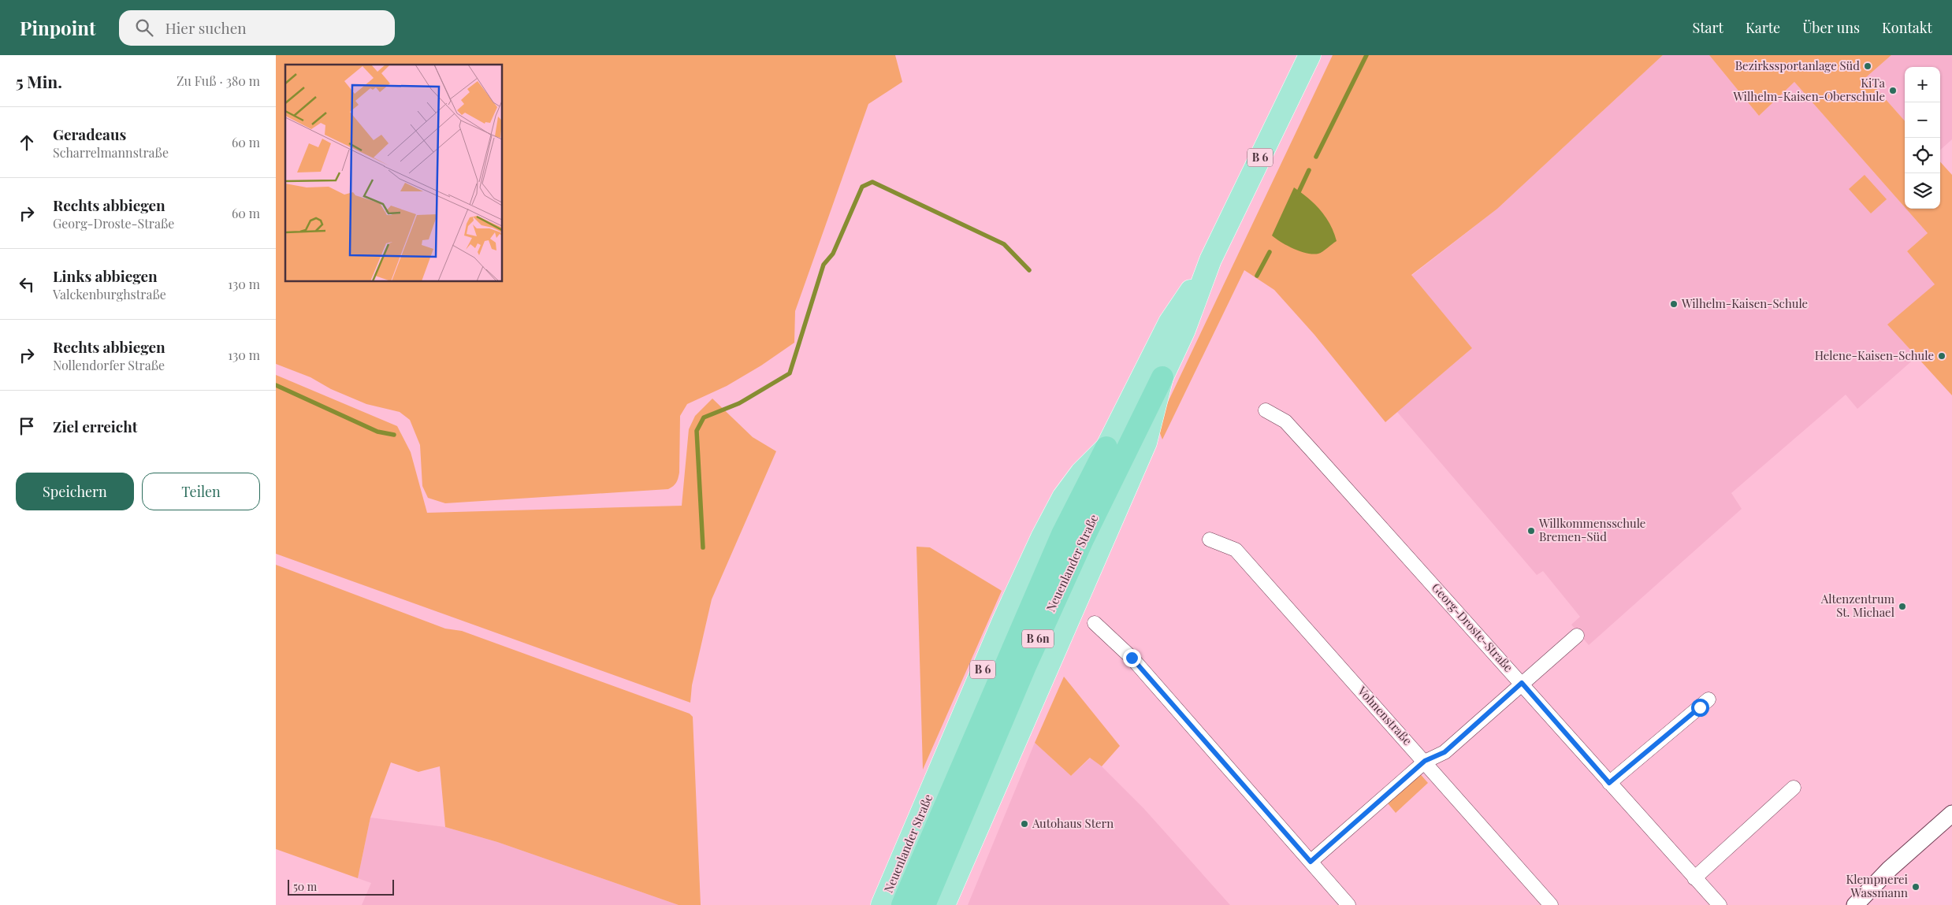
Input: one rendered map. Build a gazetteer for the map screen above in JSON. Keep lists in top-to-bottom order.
{
  "streets": {
    "highway": ["Neuenlander Straße", "B 6n"],
    "main road": ["B 6"],
    "street": ["Georg-Droste-Straße", "Vohnenstraße"]
  },
  "places": [
    "Bezirkssportanlage Süd",
    "KiTa Wilhelm-Kaisen-Oberschule",
    "Wilhelm-Kaisen-Schule",
    "Helene-Kaisen-Schule",
    "Willkommensschule Bremen-Süd",
    "Altenzentrum St. Michael",
    "Autohaus Stern",
    "Klempnerei Wassmann"
  ],
  "scale_bar": "50 m",
  "page": {
    "header": "Pinpoint",
    "search": "Hier suchen",
    "nav": [
      "Start",
      "Karte",
      "Über uns",
      "Kontakt"
    ],
    "heading": ["5 Min.", "Zu Fuß · 380 m"],
    "map_buttons": ["+", "−"],
    "list": [
      ["Geradeaus", "Scharrelmannstraße", "60 m"],
      ["Rechts abbiegen", "Georg-Droste-Straße", "60 m"],
      ["Links abbiegen", "Valckenburghstraße", "130 m"],
      ["Rechts abbiegen", "Nollendorfer Straße", "130 m"],
      "Ziel erreicht"
    ],
    "buttons": ["Speichern", "Teilen"],
    "scale": "50 m"
  }
}
